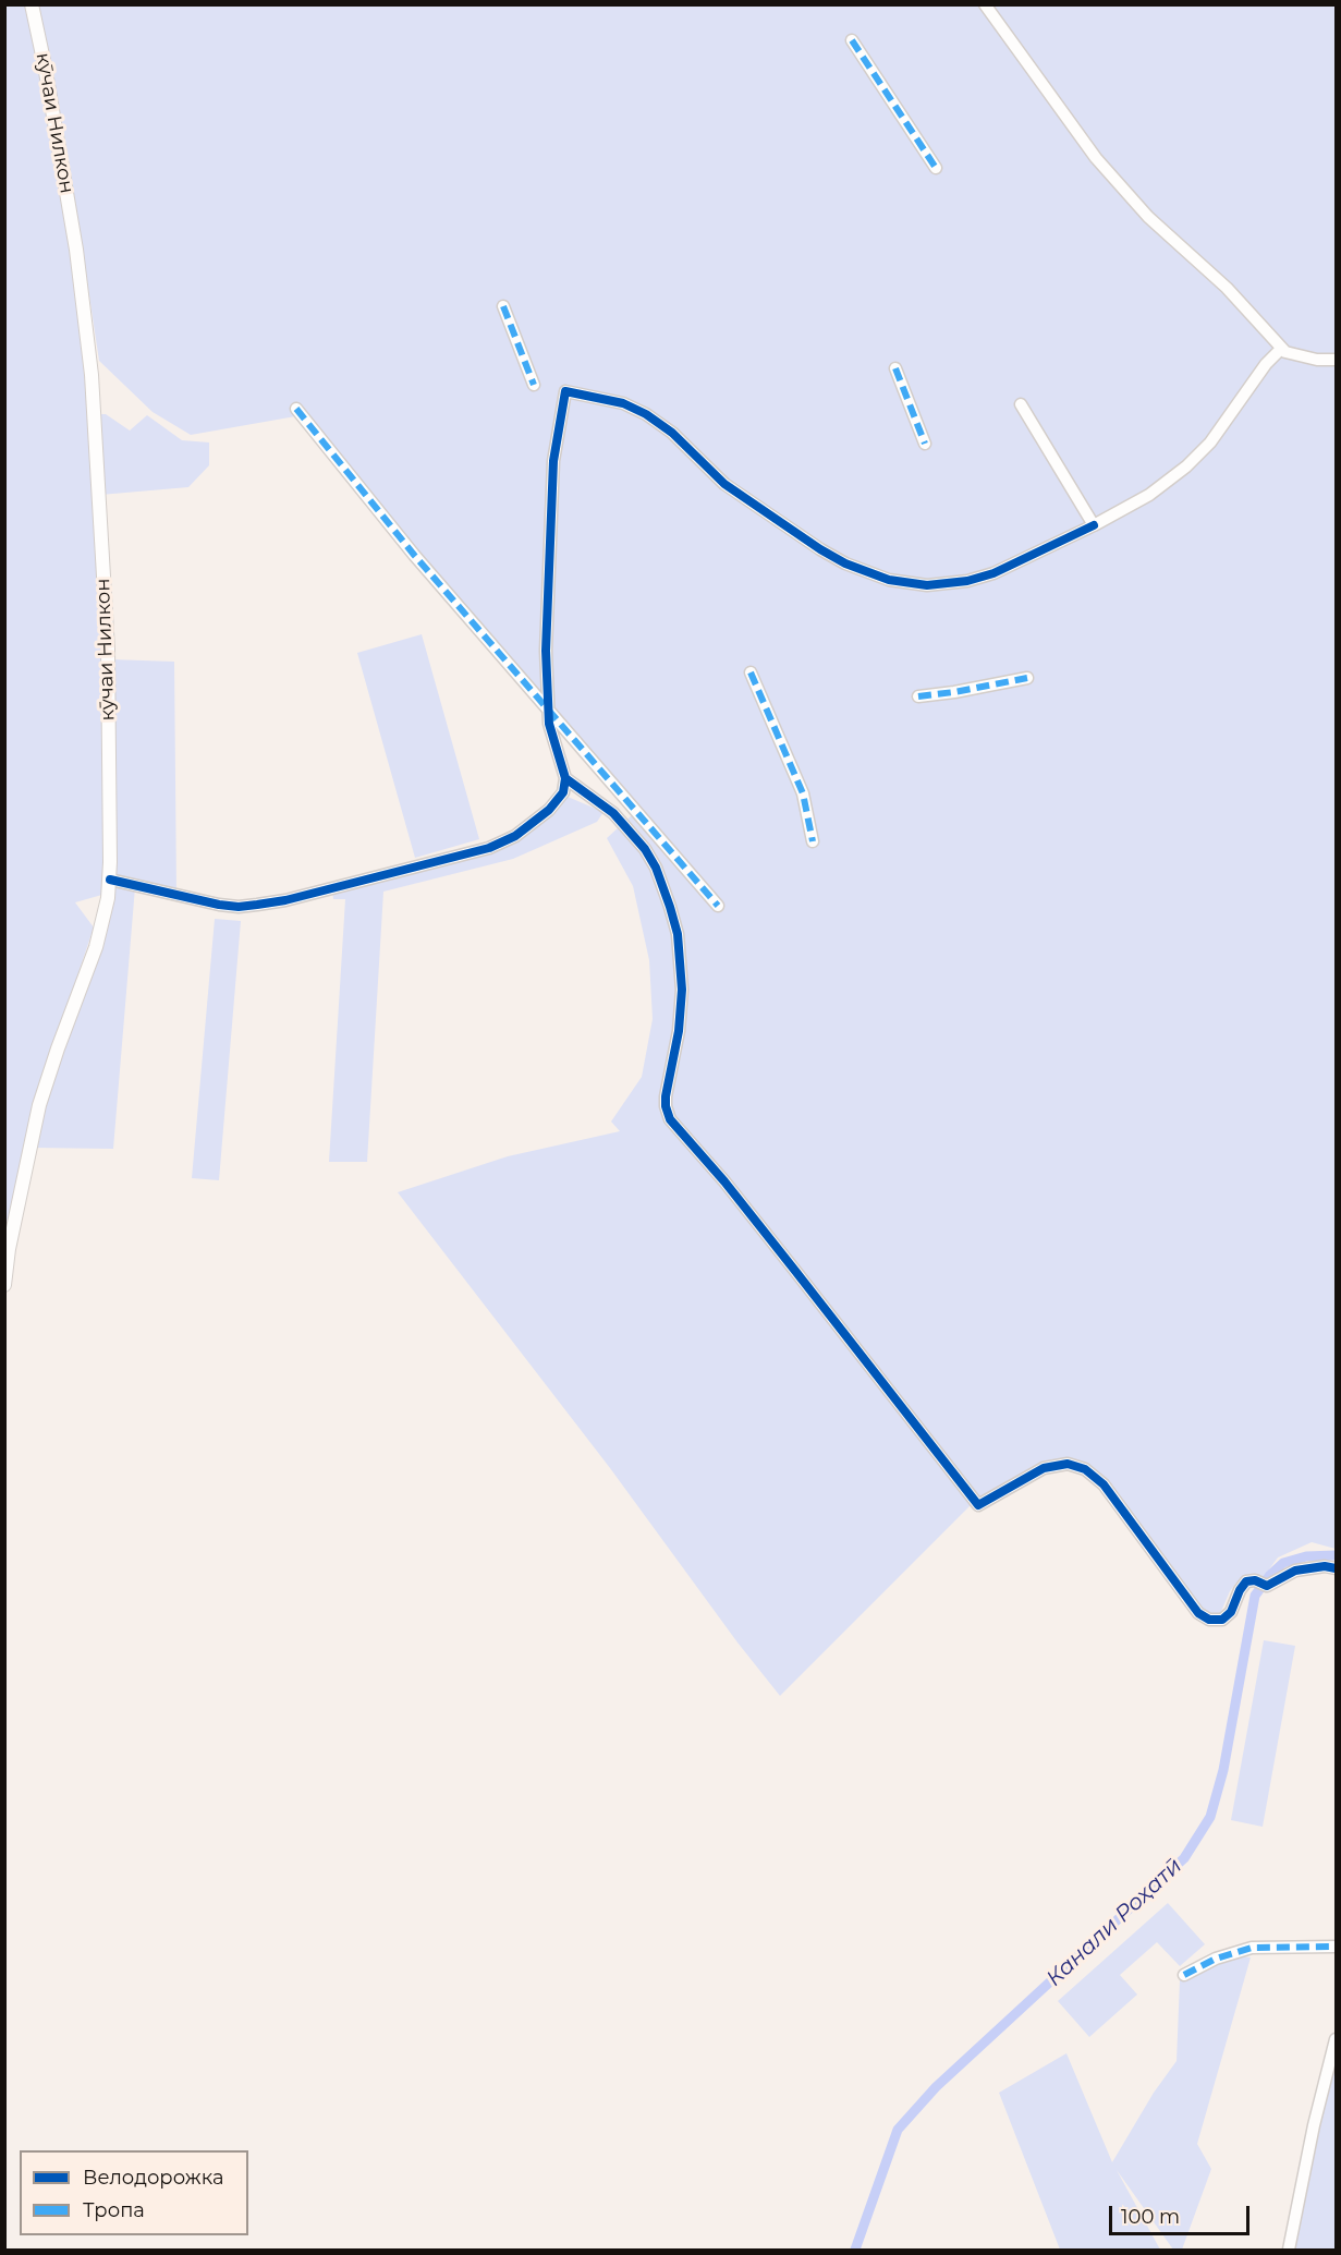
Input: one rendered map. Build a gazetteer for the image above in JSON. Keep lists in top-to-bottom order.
{
  "streets": {
    "street": ["кӯчаи Нилкон"]
  },
  "water": ["Канали Роҳатӣ"],
  "legend": ["Велодорожка", "Тропа"],
  "scale_bar": "100 m"
}
